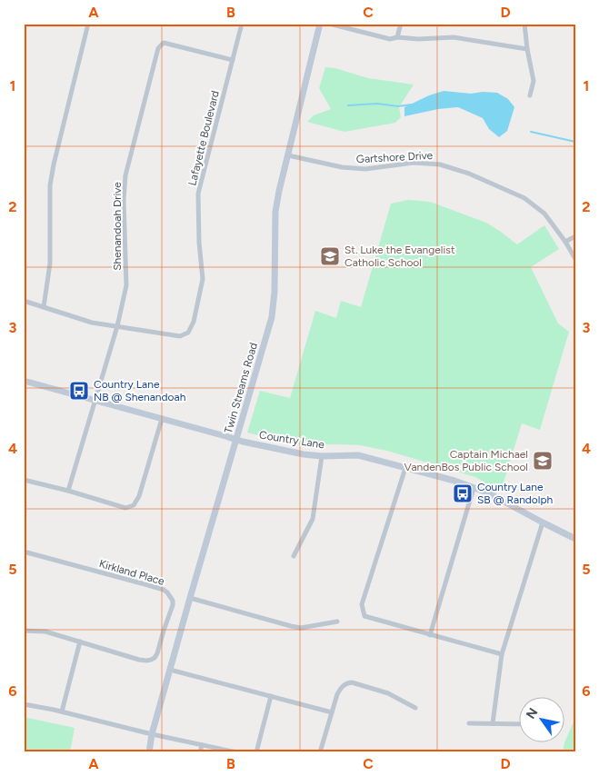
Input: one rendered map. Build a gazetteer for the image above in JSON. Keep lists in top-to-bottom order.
{
  "streets": {
    "street": [
      "Lafayette Boulevard",
      "Gartshore Drive",
      "Shenandoah Drive",
      "Twin Streams Road",
      "Country Lane",
      "Kirkland Place"
    ]
  },
  "crossings": [
    ["Lafayette Boulevard", "Shenandoah Drive"],
    ["Gartshore Drive", "Twin Streams Road"],
    ["Shenandoah Drive", "Country Lane"],
    ["Twin Streams Road", "Country Lane"]
  ],
  "places": {
    "school or university": ["St. Luke the Evangelist Catholic School", "Captain Michael VandenBos Public School"],
    "bus stop": ["Country Lane NB @ Shenandoah", "Country Lane SB @ Randolph"]
  },
  "north": "top left",
  "grid": {
    "columns": [
      "A",
      "B",
      "C",
      "D"
    ],
    "rows": [
      "1",
      "2",
      "3",
      "4",
      "5",
      "6"
    ]
  }
}
